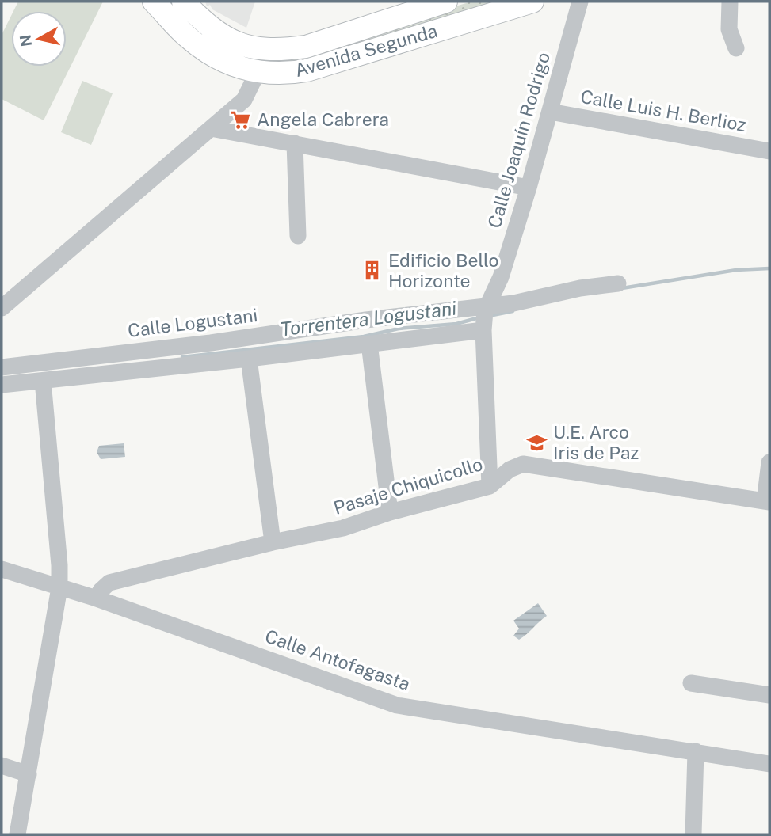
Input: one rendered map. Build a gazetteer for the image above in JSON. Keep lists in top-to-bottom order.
{
  "streets": {
    "main road": ["Avenida Segunda"],
    "street": [
      "Calle Luis H. Berlioz",
      "Calle Joaquín Rodrigo",
      "Calle Logustani",
      "Pasaje Chiquicollo",
      "Calle Antofagasta"
    ]
  },
  "crossings": [
    ["Calle Luis H. Berlioz", "Calle Joaquín Rodrigo"],
    ["Calle Joaquín Rodrigo", "Calle Logustani"],
    ["Calle Joaquín Rodrigo", "Pasaje Chiquicollo"],
    ["Pasaje Chiquicollo", "Calle Antofagasta"]
  ],
  "water": ["Torrentera Logustani"],
  "places": {
    "supermarket": ["Angela Cabrera"],
    "building": ["Edificio Bello Horizonte"],
    "school or university": ["U.E. Arco Iris de Paz"]
  },
  "north": "left"
}
